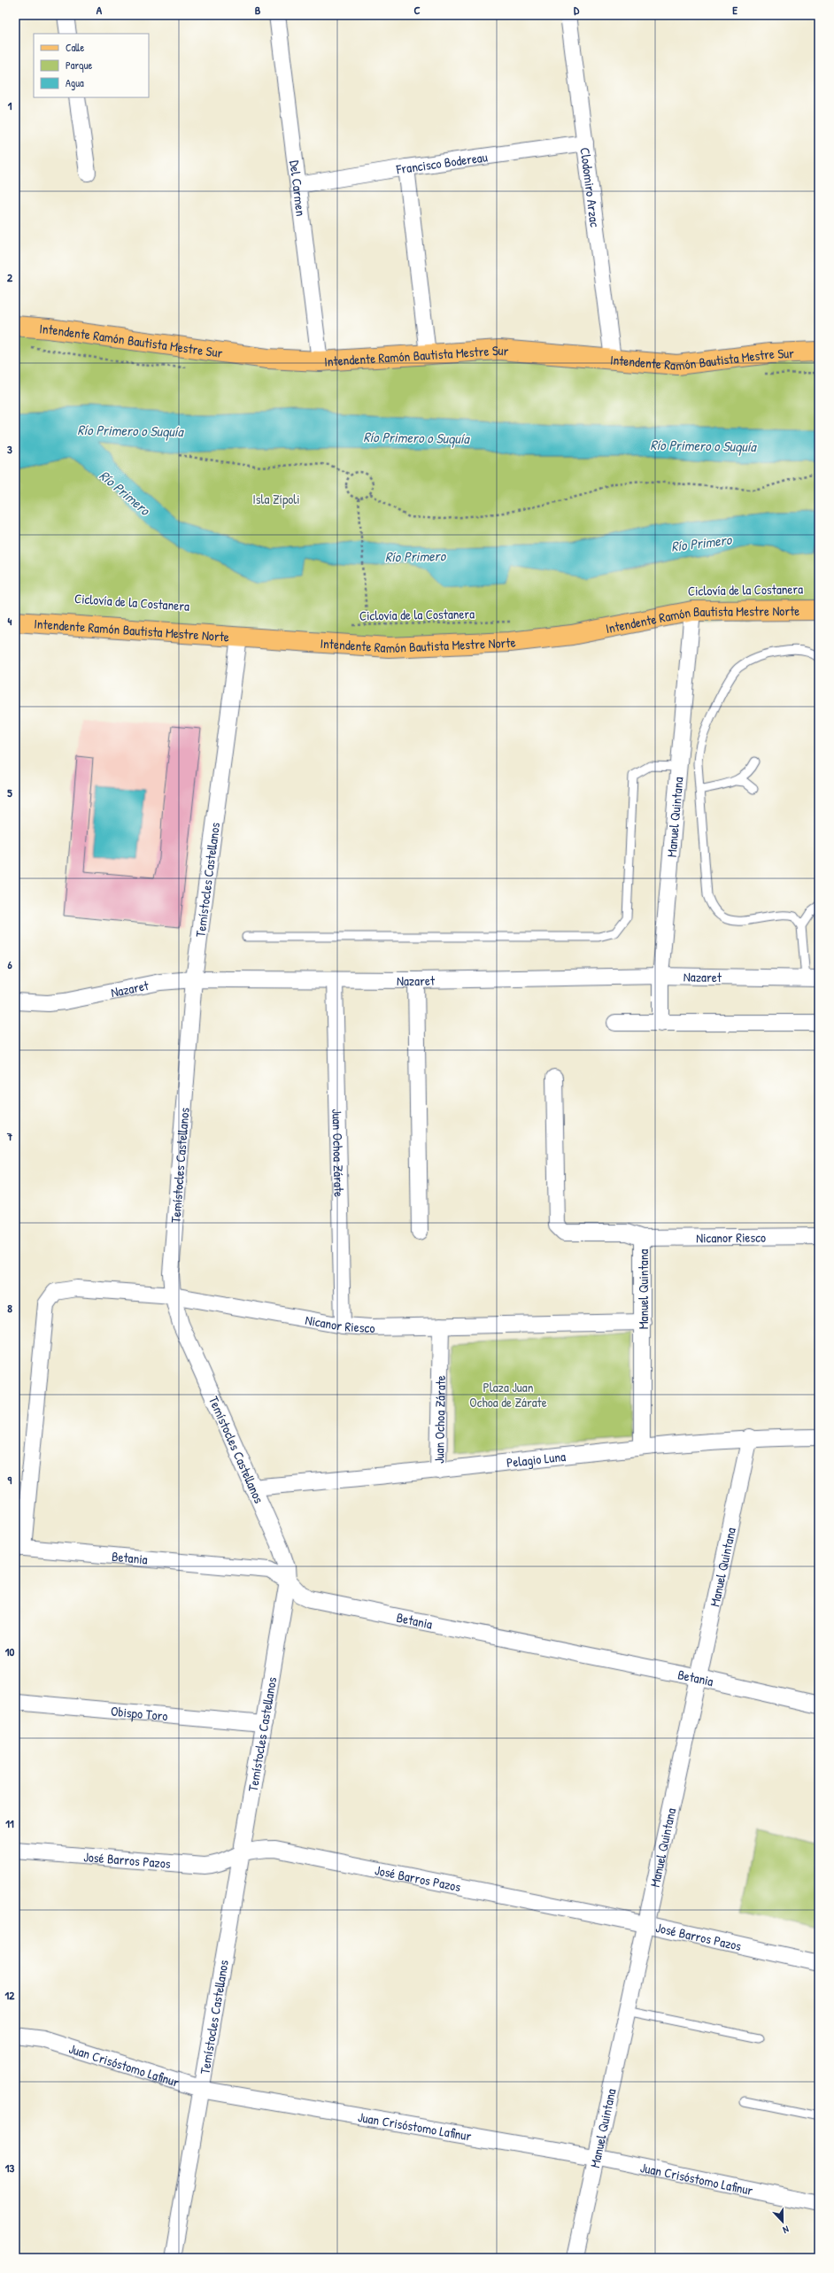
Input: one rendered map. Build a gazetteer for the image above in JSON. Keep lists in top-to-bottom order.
{
  "streets": {
    "main road": ["Intendente Ramón Bautista Mestre Sur", "Intendente Ramón Bautista Mestre Norte"],
    "street": [
      "Francisco Bodereau",
      "Clodomiro Arzac",
      "Del Carmen",
      "Manuel Quintana",
      "Temístocles Castellanos",
      "Nazaret",
      "Juan Ochoa Zárate",
      "Nicanor Riesco",
      "Pelagio Luna",
      "Betania",
      "Obispo Toro",
      "José Barros Pazos",
      "Juan Crisóstomo Lafinur"
    ],
    "path": ["Ciclovía de la Costanera"]
  },
  "crossings": [
    ["Francisco Bodereau", "Clodomiro Arzac"],
    ["Francisco Bodereau", "Del Carmen"],
    ["Clodomiro Arzac", "Intendente Ramón Bautista Mestre Sur"],
    ["Del Carmen", "Intendente Ramón Bautista Mestre Sur"],
    ["Intendente Ramón Bautista Mestre Norte", "Manuel Quintana"],
    ["Intendente Ramón Bautista Mestre Norte", "Temístocles Castellanos"],
    ["Manuel Quintana", "Nazaret"],
    ["Manuel Quintana", "Nicanor Riesco"],
    ["Manuel Quintana", "Pelagio Luna"],
    ["Manuel Quintana", "Betania"],
    ["Manuel Quintana", "José Barros Pazos"],
    ["Manuel Quintana", "Juan Crisóstomo Lafinur"],
    ["Temístocles Castellanos", "Nazaret"],
    ["Temístocles Castellanos", "Nicanor Riesco"],
    ["Temístocles Castellanos", "Pelagio Luna"],
    ["Temístocles Castellanos", "Betania"],
    ["Temístocles Castellanos", "Obispo Toro"],
    ["Temístocles Castellanos", "José Barros Pazos"],
    ["Temístocles Castellanos", "Juan Crisóstomo Lafinur"],
    ["Nazaret", "Juan Ochoa Zárate"],
    ["Juan Ochoa Zárate", "Nicanor Riesco"],
    ["Juan Ochoa Zárate", "Pelagio Luna"],
    ["Nicanor Riesco", "Betania"]
  ],
  "water": ["Río Primero o Suquía", "Río Primero"],
  "parks": ["Isla Zípoli", "Plaza Juan Ochoa de Zárate"],
  "legend": ["Calle", "Parque", "Agua"],
  "north": "bottom",
  "grid": {
    "columns": [
      "A",
      "B",
      "C",
      "D",
      "E"
    ],
    "rows": [
      "1",
      "2",
      "3",
      "4",
      "5",
      "6",
      "7",
      "8",
      "9",
      "10",
      "11",
      "12",
      "13"
    ]
  }
}
